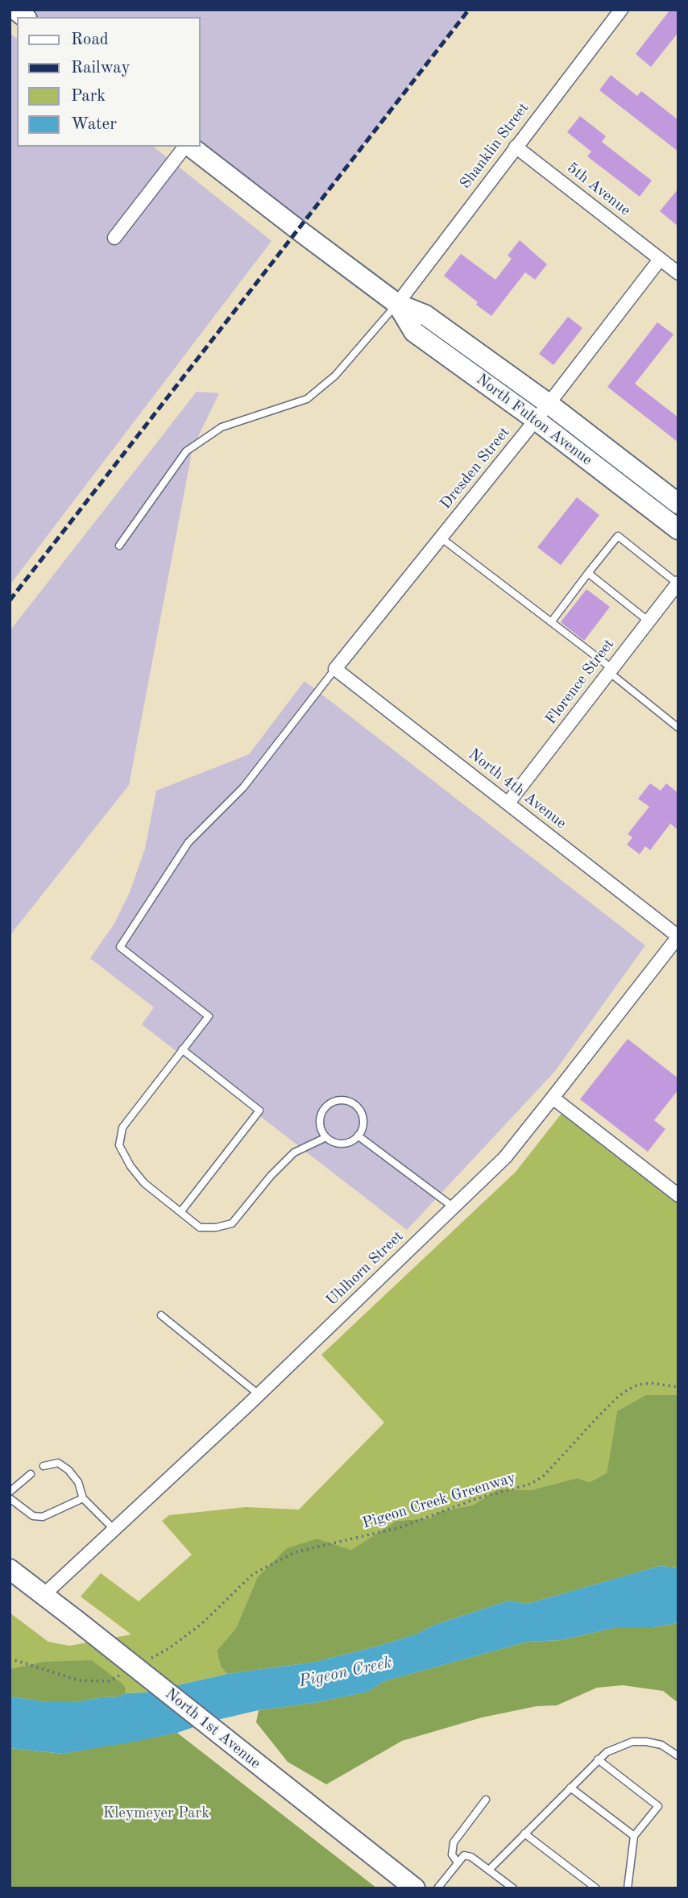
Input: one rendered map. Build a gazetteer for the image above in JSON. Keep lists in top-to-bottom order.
{
  "streets": {
    "main road": ["North Fulton Avenue", "North 1st Avenue"],
    "street": [
      "Shanklin Street",
      "5th Avenue",
      "Dresden Street",
      "Florence Street",
      "North 4th Avenue",
      "Uhlhorn Street"
    ],
    "path": ["Pigeon Creek Greenway"]
  },
  "crossings": [
    ["Shanklin Street", "5th Avenue"],
    ["Shanklin Street", "North Fulton Avenue"],
    ["5th Avenue", "Dresden Street"],
    ["North Fulton Avenue", "Dresden Street"],
    ["Dresden Street", "North 4th Avenue"],
    ["Florence Street", "North 4th Avenue"],
    ["North 4th Avenue", "Uhlhorn Street"],
    ["Uhlhorn Street", "North 1st Avenue"]
  ],
  "water": ["Pigeon Creek"],
  "parks": ["Kleymeyer Park"],
  "legend": [
    "Road",
    "Railway",
    "Park",
    "Water"
  ]
}
